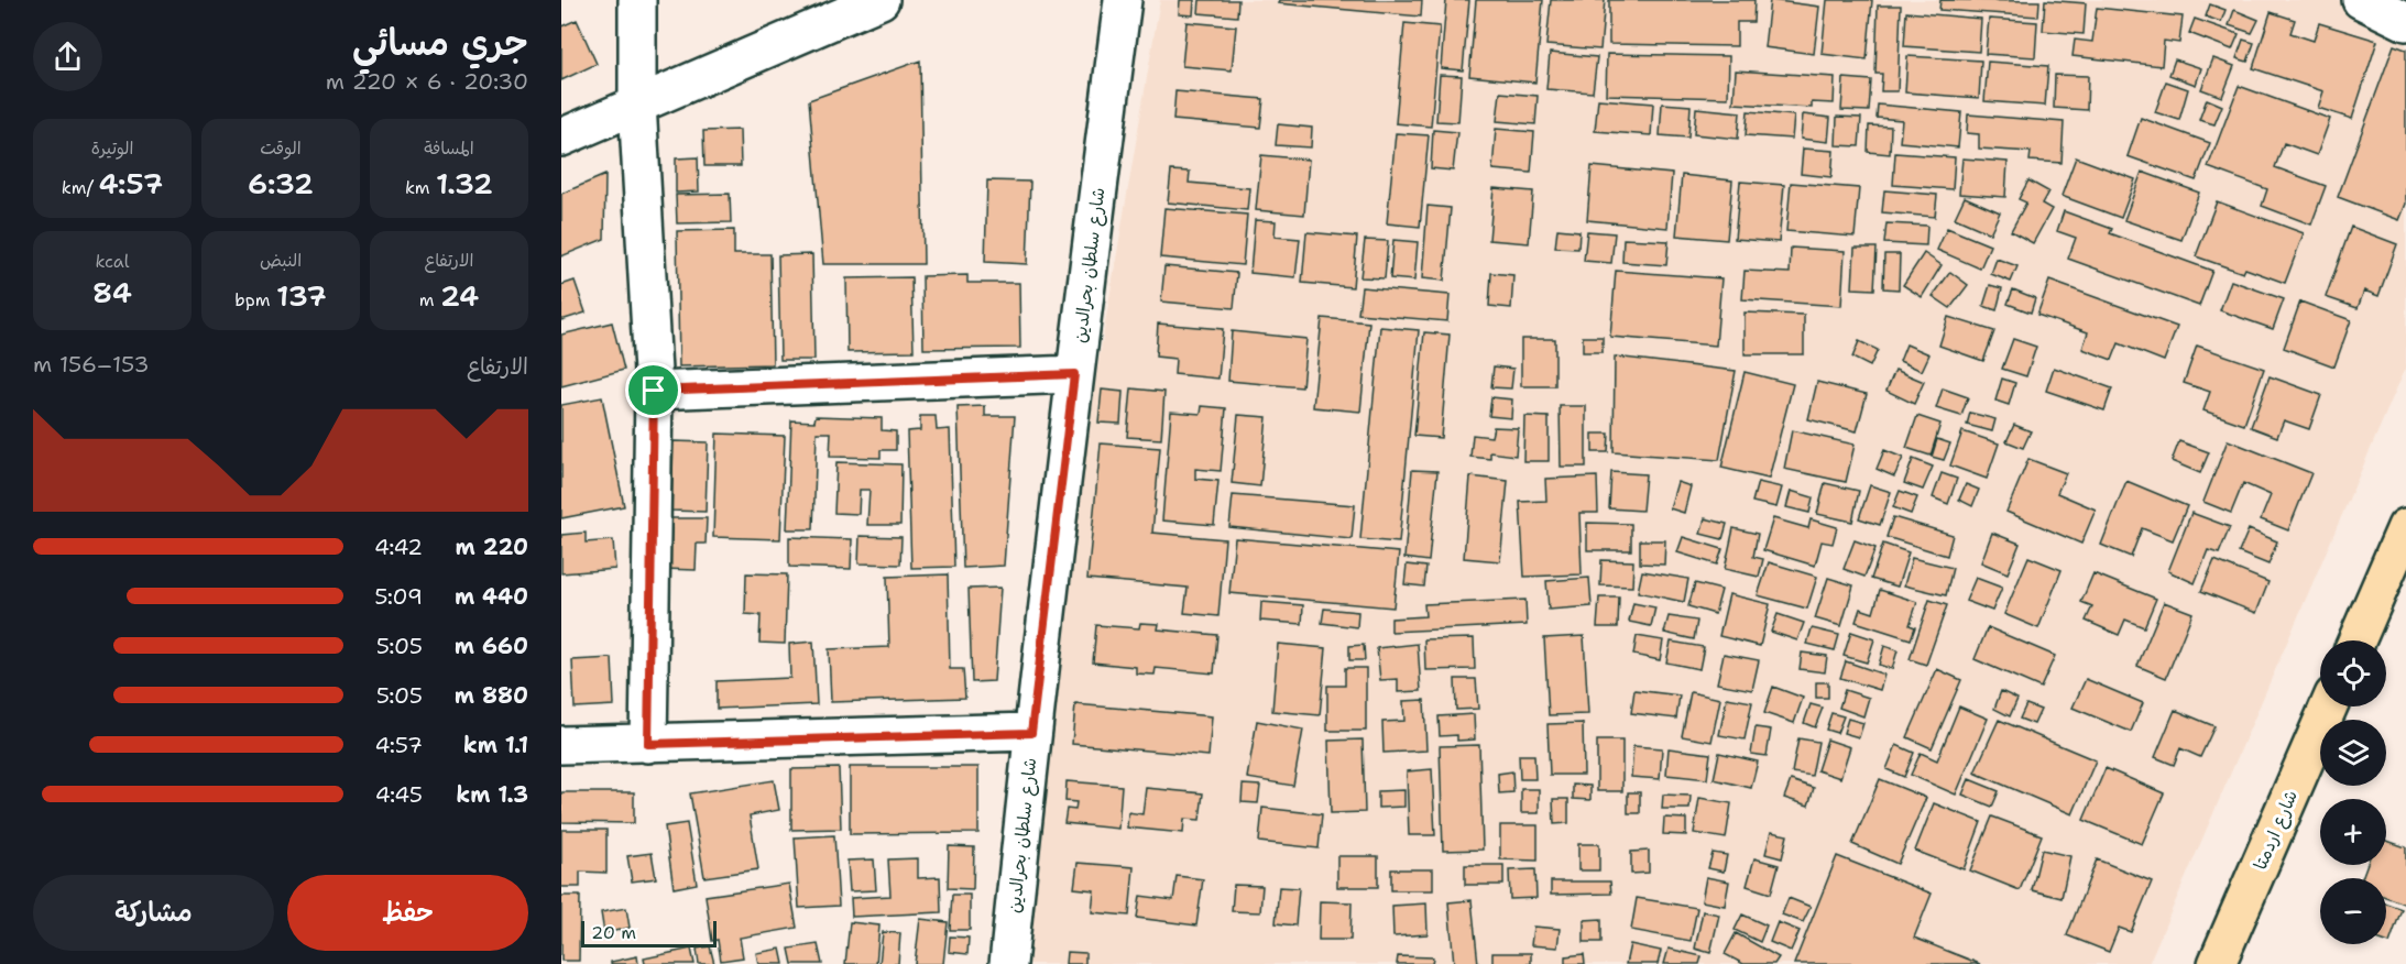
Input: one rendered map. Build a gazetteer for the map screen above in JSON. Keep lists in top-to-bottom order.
{
  "streets": {
    "main road": ["شارع اردمتا"],
    "street": ["شارع سلطان بحرالدين"]
  },
  "scale_bar": "20 m",
  "page": {
    "heading": ["جري مسائي", "20:30 · 6 × 220 m"],
    "stats": [
      ["المسافة", "1.32 km"],
      ["الوقت", "6:32"],
      ["الوتيرة", "4:57 /km"],
      ["الارتفاع", "24 m"],
      ["النبض", "137 bpm"],
      ["kcal", "84"]
    ],
    "chart": ["الارتفاع", "153–156 m"],
    "list": [
      {
        "name": "220 m",
        "note": "4:42"
      },
      {
        "name": "440 m",
        "note": "5:09"
      },
      {
        "name": "660 m",
        "note": "5:05"
      },
      {
        "name": "880 m",
        "note": "5:05"
      },
      {
        "name": "1.1 km",
        "note": "4:57"
      },
      {
        "name": "1.3 km",
        "note": "4:45"
      }
    ],
    "map_buttons": ["+", "−"],
    "buttons": ["حفظ", "مشاركة"],
    "scale": "20 m"
  }
}
